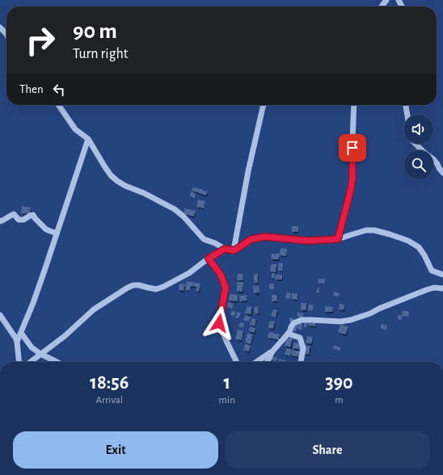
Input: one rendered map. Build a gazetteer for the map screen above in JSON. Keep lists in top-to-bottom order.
{
  "page": {
    "turn": ["90 m", "Turn right"],
    "then": "Then",
    "eta": [
      "18:56",
      "Arrival",
      "1",
      "min",
      "390",
      "m"
    ],
    "buttons": ["Exit", "Share"]
  }
}
